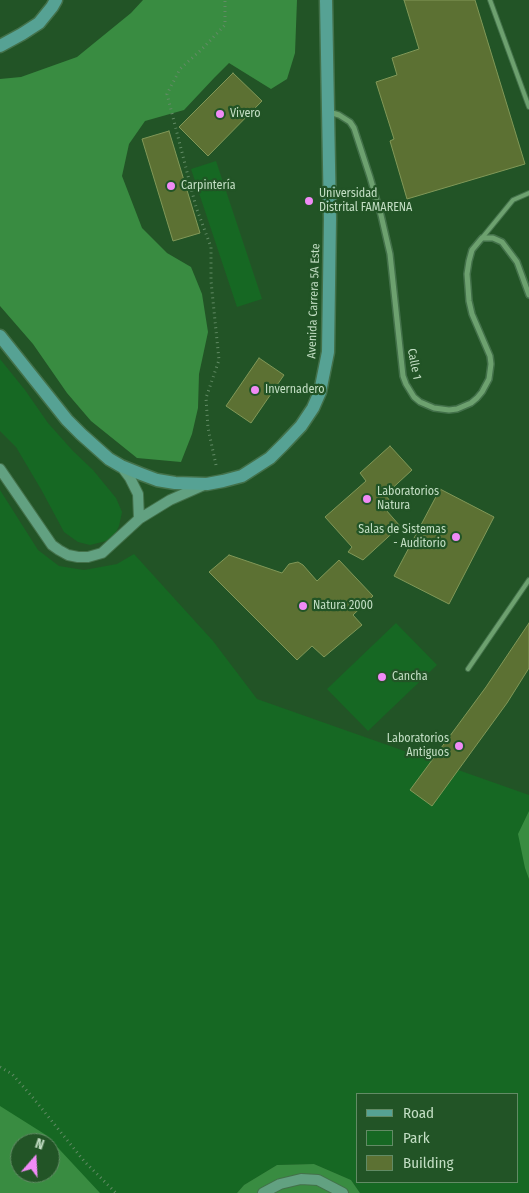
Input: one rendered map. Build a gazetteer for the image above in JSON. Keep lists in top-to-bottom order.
{
  "streets": {
    "main road": ["Avenida Carrera 5A Este"],
    "street": ["Calle 1"]
  },
  "crossings": [
    ["Avenida Carrera 5A Este", "Calle 1"]
  ],
  "places": [
    "Vivero",
    "Carpintería",
    "Universidad Distrital FAMARENA",
    "Invernadero",
    "Laboratorios Natura",
    "Salas de Sistemas - Auditorio",
    "Natura 2000",
    "Cancha",
    "Laboratorios Antiguos"
  ],
  "legend": ["Road", "Park", "Building"],
  "north": "top"
}
